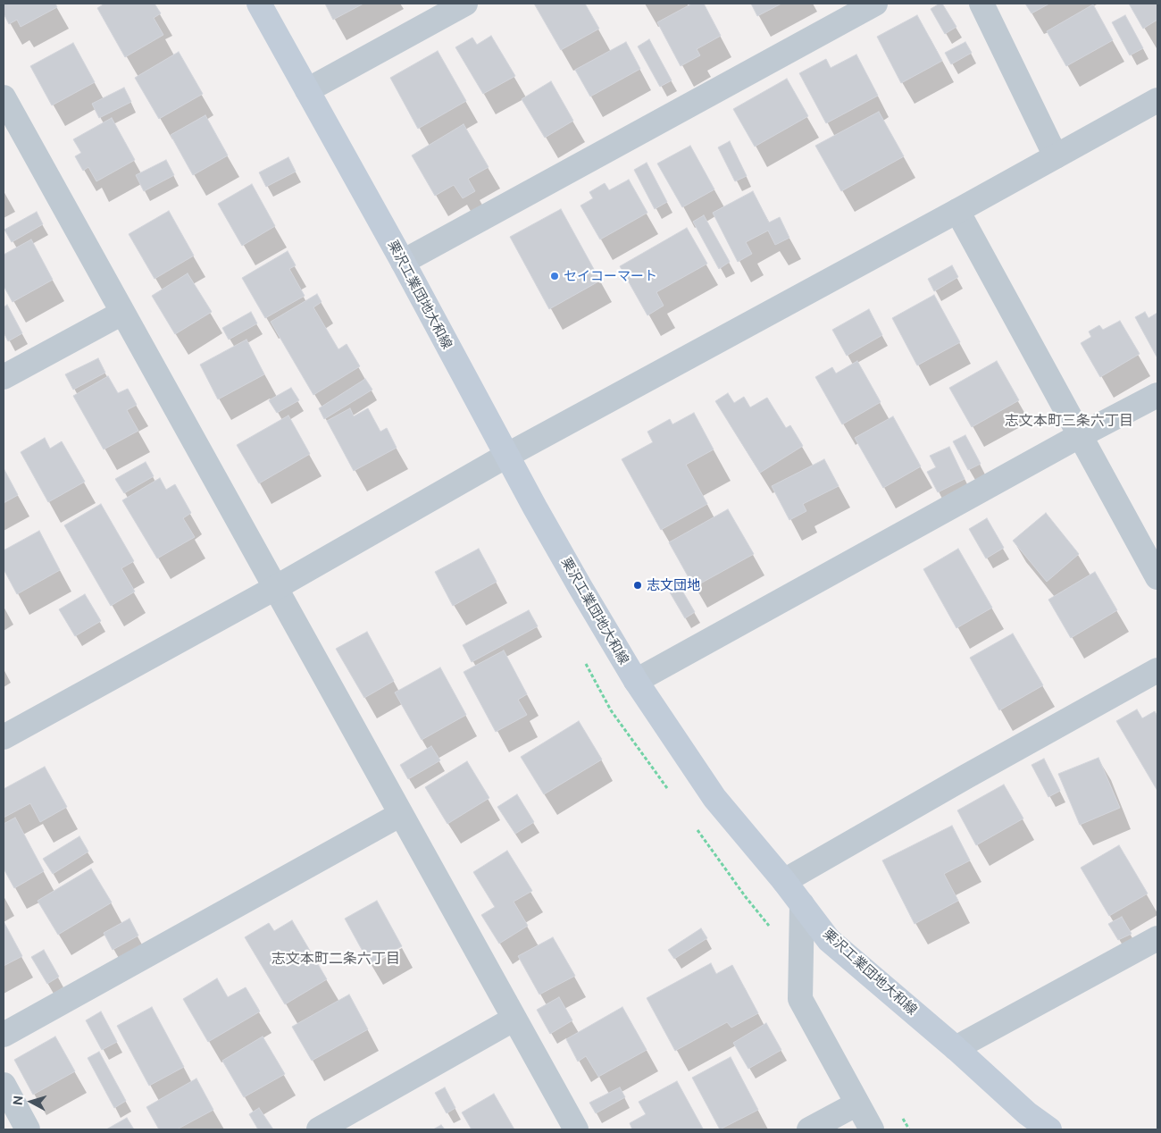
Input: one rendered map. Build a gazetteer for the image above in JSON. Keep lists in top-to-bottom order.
{
  "streets": {
    "main road": ["栗沢工業団地大和線"]
  },
  "districts": ["志文本町三条六丁目", "志文本町二条六丁目"],
  "places": ["セイコーマート", "志文団地"],
  "north": "left"
}
